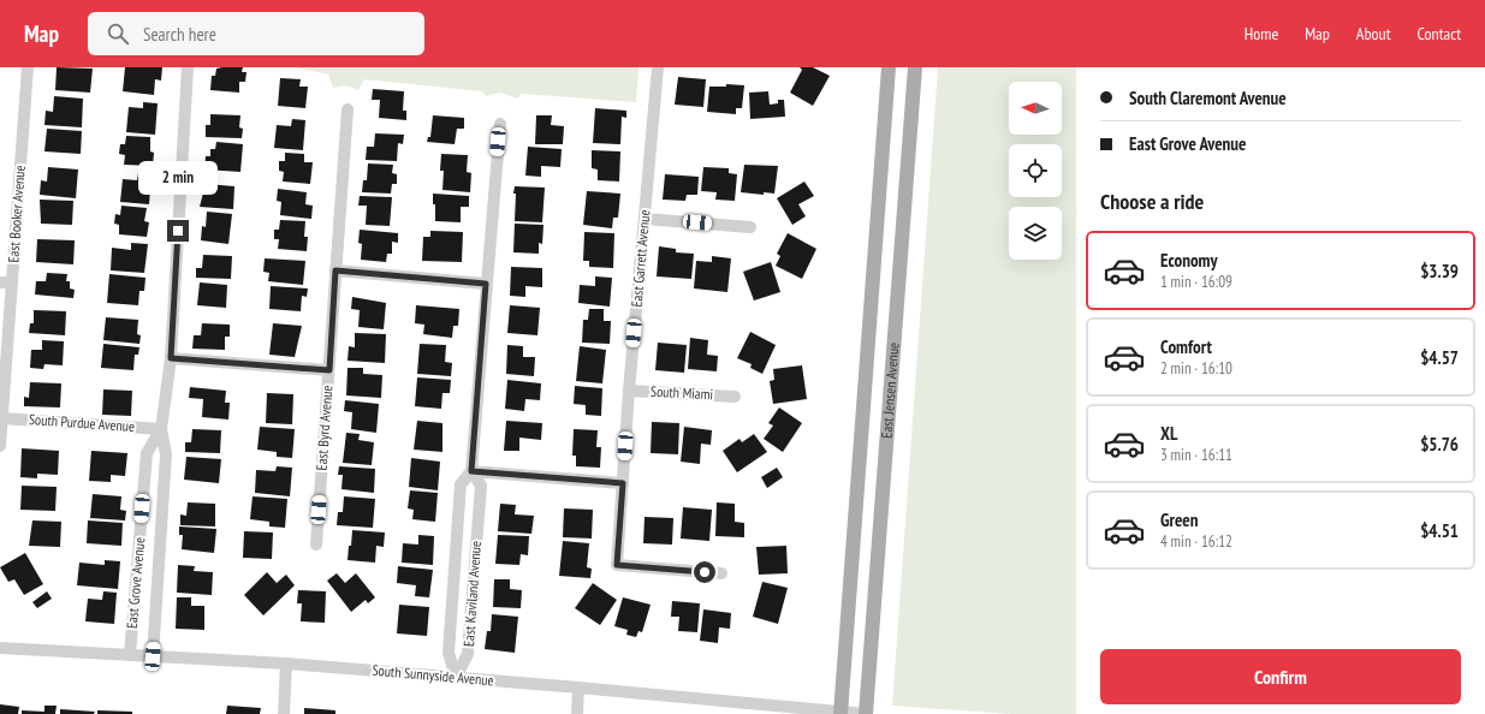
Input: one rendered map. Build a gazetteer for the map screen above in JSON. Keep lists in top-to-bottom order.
{
  "streets": {
    "main road": ["East Jensen Avenue"],
    "street": [
      "East Booker Avenue",
      "East Garrett Avenue",
      "South Miami",
      "South Purdue Avenue",
      "East Byrd Avenue",
      "East Grove Avenue",
      "East Kaviland Avenue",
      "South Sunnyside Avenue"
    ]
  },
  "crossings": [
    ["East Booker Avenue", "South Purdue Avenue"],
    ["East Garrett Avenue", "South Miami"],
    ["East Jensen Avenue", "South Sunnyside Avenue"],
    ["South Purdue Avenue", "East Grove Avenue"],
    ["East Grove Avenue", "South Sunnyside Avenue"],
    ["East Kaviland Avenue", "South Sunnyside Avenue"]
  ],
  "north": "left",
  "page": {
    "header": "Map",
    "search": "Search here",
    "nav": [
      "Home",
      "Map",
      "About",
      "Contact"
    ],
    "banner": ["South Claremont Avenue", "East Grove Avenue"],
    "bubble": "2 min",
    "heading": "Choose a ride",
    "list": [
      {
        "name": "Economy",
        "note": "1 min · 16:09",
        "value": "$3.39"
      },
      {
        "name": "Comfort",
        "note": "2 min · 16:10",
        "value": "$4.57"
      },
      {
        "name": "XL",
        "note": "3 min · 16:11",
        "value": "$5.76"
      },
      {
        "name": "Green",
        "note": "4 min · 16:12",
        "value": "$4.51"
      }
    ],
    "buttons": "Confirm"
  }
}
